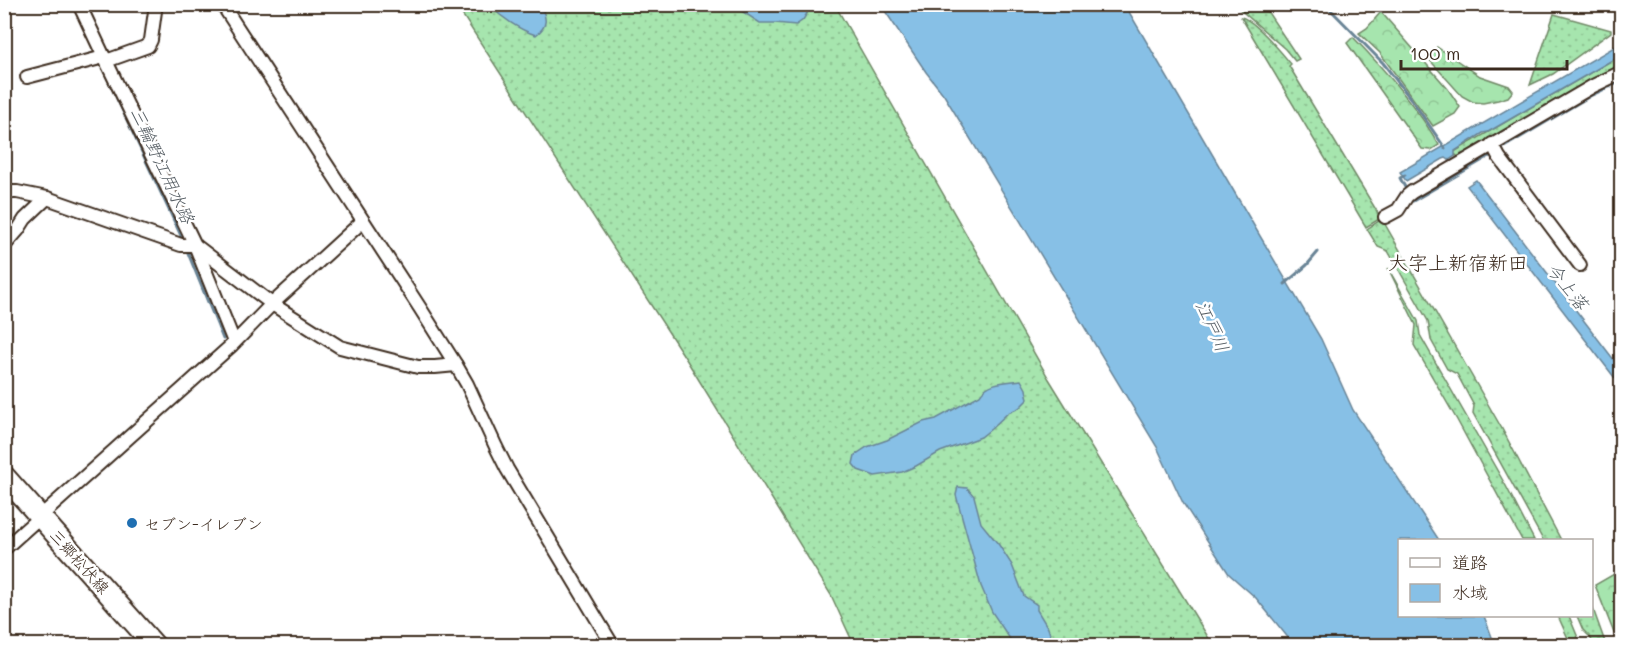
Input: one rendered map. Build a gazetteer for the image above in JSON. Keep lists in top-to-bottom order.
{
  "streets": {
    "main road": ["三郷松伏線"]
  },
  "districts": ["大字上新宿新田"],
  "water": ["三輪野江用水路", "今上落", "江戸川"],
  "places": ["セブン-イレブン"],
  "legend": ["道路", "水域"],
  "scale_bar": "100 m"
}
